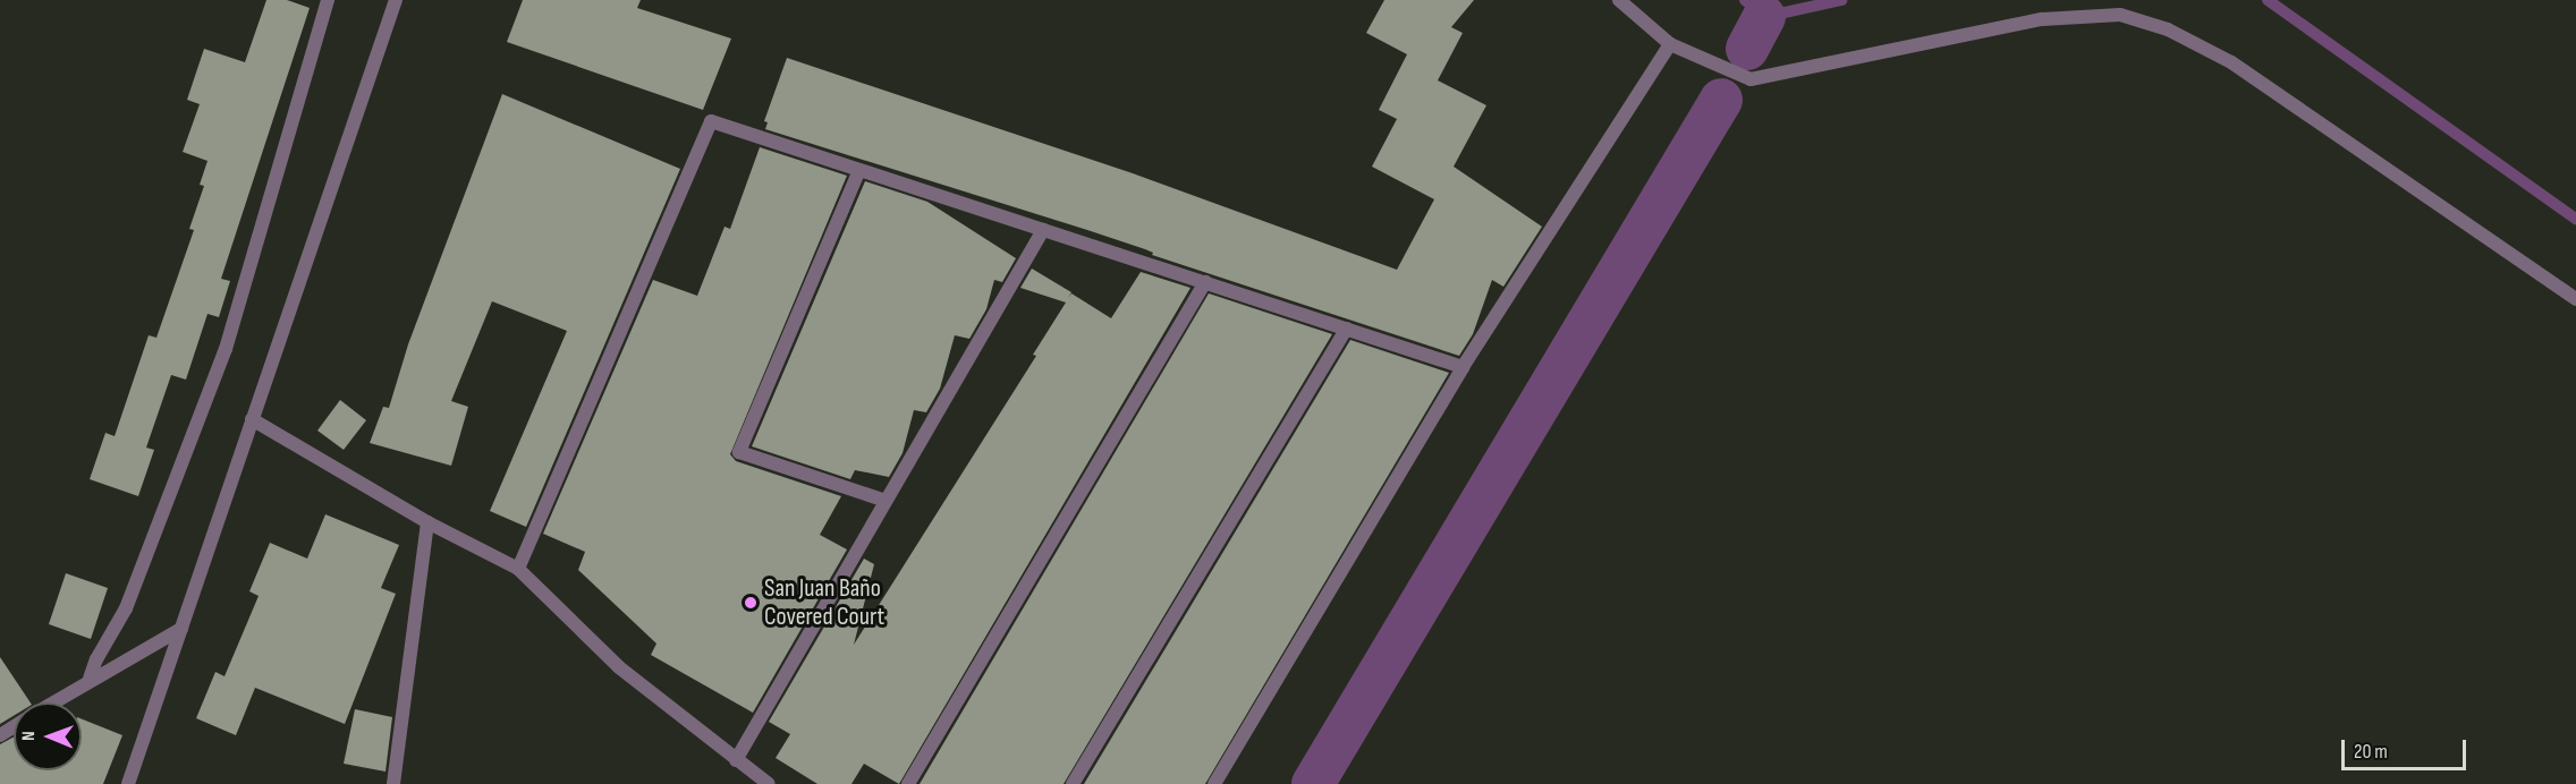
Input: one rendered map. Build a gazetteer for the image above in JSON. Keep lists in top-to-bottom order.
{
  "places": ["San Juan Baño Covered Court"],
  "scale_bar": "20 m",
  "north": "left"
}
